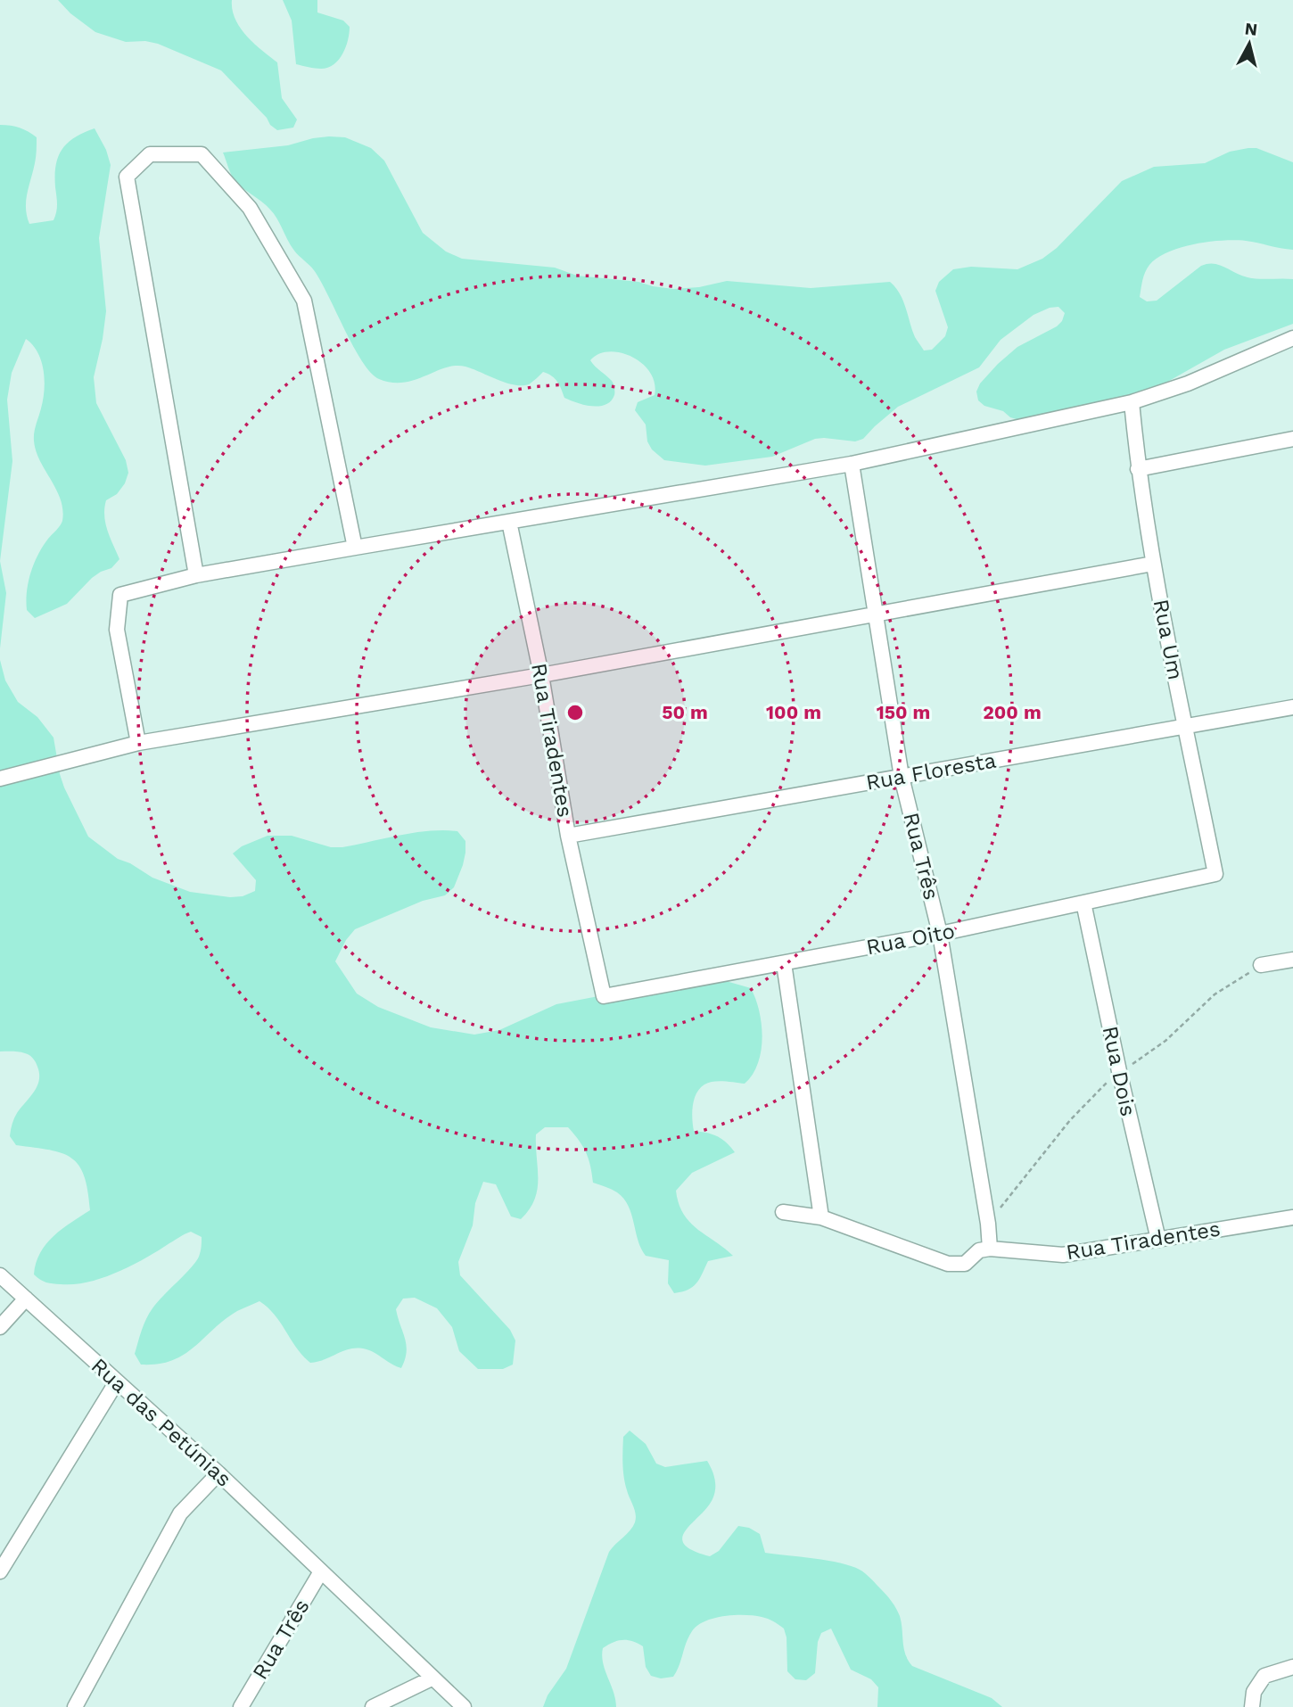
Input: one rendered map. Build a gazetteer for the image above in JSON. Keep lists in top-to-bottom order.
{
  "streets": {
    "street": [
      "Rua Um",
      "Rua Tiradentes",
      "Rua Floresta",
      "Rua Três",
      "Rua Oito",
      "Rua Dois",
      "Rua das Petúnias"
    ]
  },
  "crossings": [
    ["Rua Um", "Rua Floresta"],
    ["Rua Um", "Rua Oito"],
    ["Rua Tiradentes", "Rua Floresta"],
    ["Rua Tiradentes", "Rua Três"],
    ["Rua Tiradentes", "Rua Oito"],
    ["Rua Tiradentes", "Rua Dois"],
    ["Rua Floresta", "Rua Três"],
    ["Rua Três", "Rua Oito"],
    ["Rua Três", "Rua das Petúnias"],
    ["Rua Oito", "Rua Dois"]
  ],
  "north": "top",
  "rings": [
    "50 m",
    "100 m",
    "150 m",
    "200 m"
  ]
}
